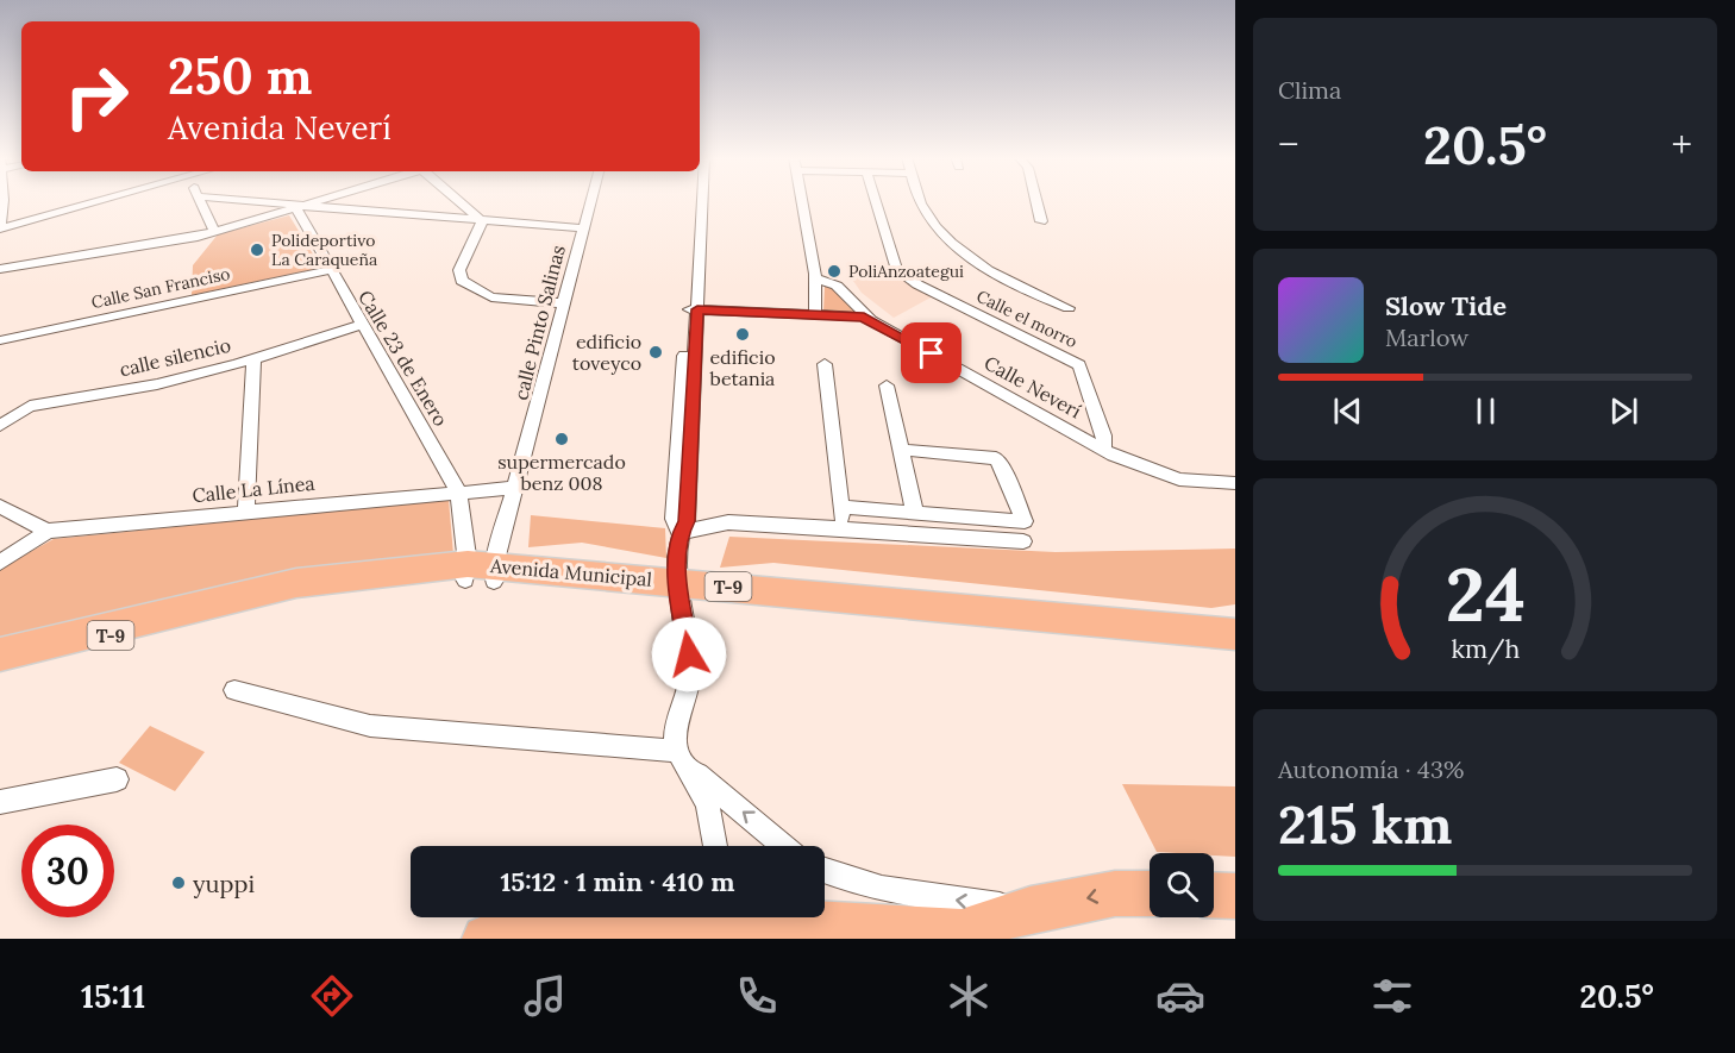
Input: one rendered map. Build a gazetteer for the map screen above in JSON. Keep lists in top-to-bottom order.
{
  "streets": {
    "highway": ["Avenida Municipal", "T-9"],
    "street": [
      "Calle San Franciso",
      "Calle el morro",
      "calle Pinto Salinas",
      "calle silencio",
      "Calle 23 de Enero",
      "Calle Neverí",
      "Calle La Línea"
    ]
  },
  "crossings": [
    ["Calle San Franciso", "Calle 23 de Enero"],
    ["Calle el morro", "Calle Neverí"],
    ["calle Pinto Salinas", "Calle La Línea"],
    ["calle Pinto Salinas", "Avenida Municipal"],
    ["calle silencio", "Calle 23 de Enero"],
    ["Calle 23 de Enero", "Calle La Línea"]
  ],
  "places": [
    "Polideportivo La Caraqueña",
    "PoliAnzoategui",
    "edificio betania",
    "edificio toveyco",
    "supermercado benz 008",
    "yuppi"
  ],
  "page": {
    "tile": [
      "Clima",
      ["Autonomía · 43%", "215 km"]
    ],
    "turn": ["250 m", "Avenida Neverí"],
    "heat": ["−", "20.5°", "+"],
    "song": ["Slow Tide", "Marlow"],
    "limit": "30",
    "trip": "15:12 · 1 min · 410 m",
    "tabs": ["15:11", "20.5°"],
    "gauge": ["24", "km/h"]
  }
}
